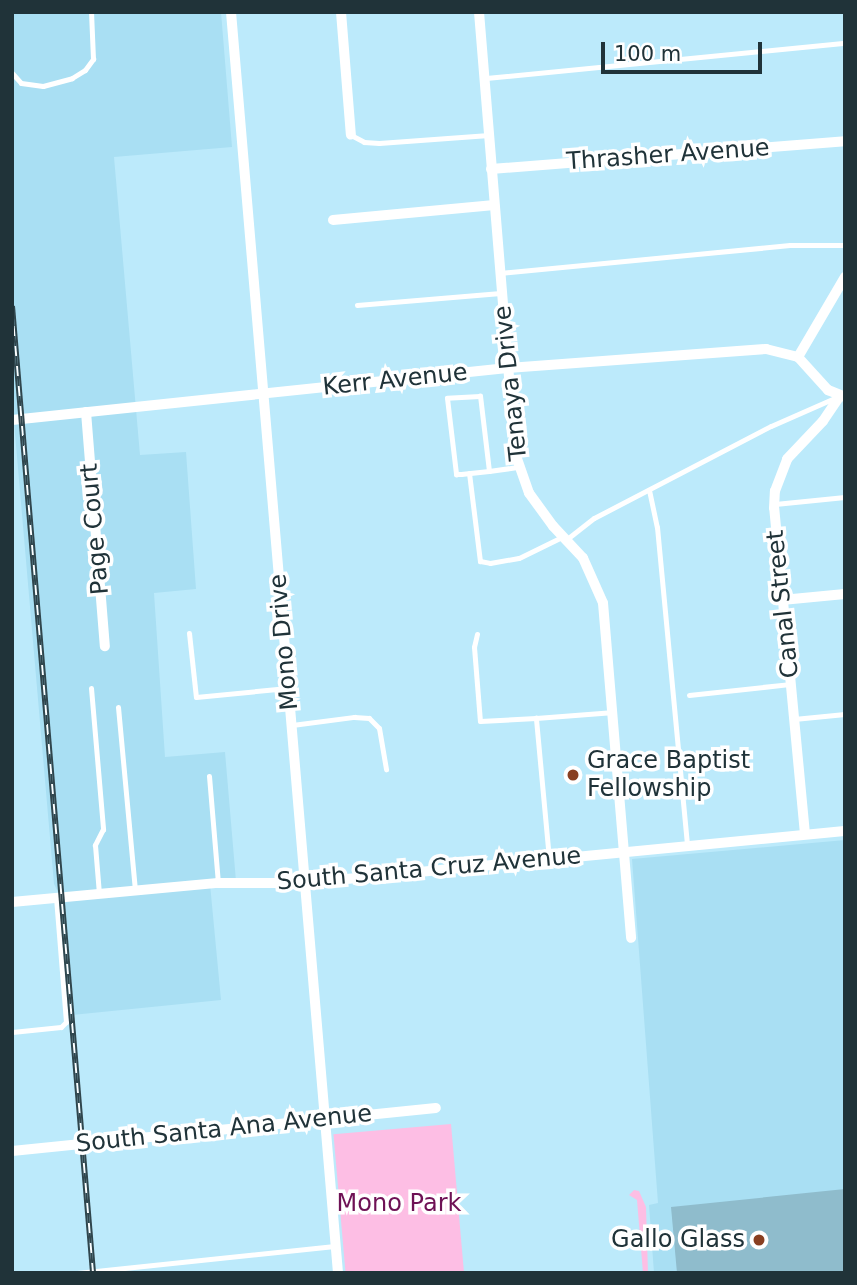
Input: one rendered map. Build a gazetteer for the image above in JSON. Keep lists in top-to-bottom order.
{
  "streets": {
    "street": [
      "Thrasher Avenue",
      "Kerr Avenue",
      "Tenaya Drive",
      "Page Court",
      "Canal Street",
      "Mono Drive",
      "South Santa Cruz Avenue",
      "South Santa Ana Avenue"
    ]
  },
  "crossings": [
    ["Thrasher Avenue", "Tenaya Drive"],
    ["Kerr Avenue", "Tenaya Drive"],
    ["Kerr Avenue", "Page Court"],
    ["Kerr Avenue", "Mono Drive"],
    ["Tenaya Drive", "South Santa Cruz Avenue"],
    ["Canal Street", "South Santa Cruz Avenue"],
    ["Mono Drive", "South Santa Cruz Avenue"],
    ["Mono Drive", "South Santa Ana Avenue"]
  ],
  "parks": ["Mono Park"],
  "places": ["Grace Baptist Fellowship", "Gallo Glass"],
  "scale_bar": "100 m"
}
